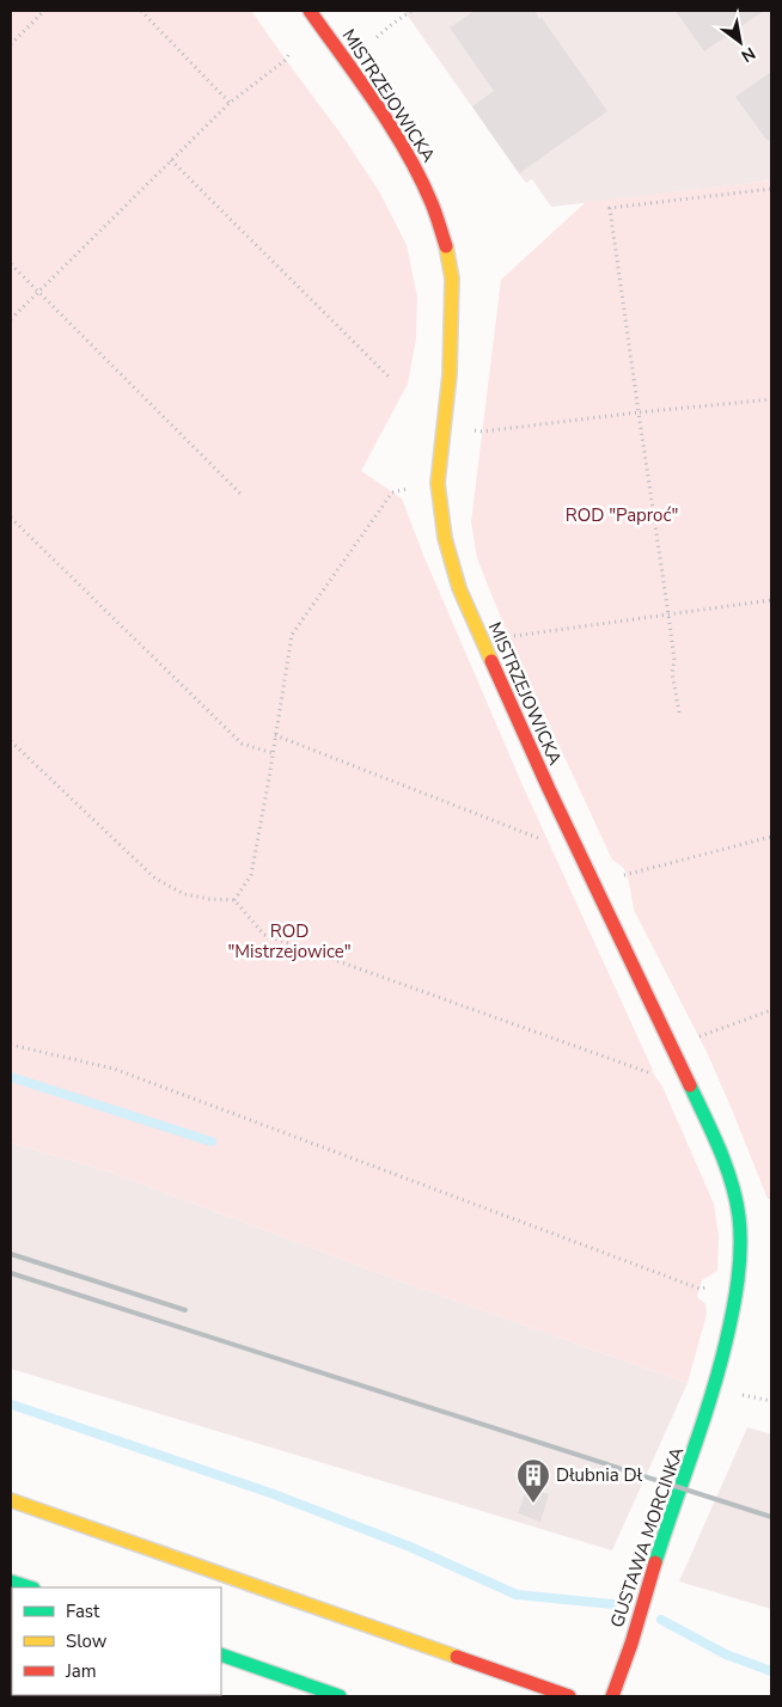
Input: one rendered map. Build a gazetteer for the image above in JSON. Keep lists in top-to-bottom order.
{
  "streets": {
    "main road": ["MISTRZEJOWICKA", "GUSTAWA MORCINKA"]
  },
  "crossings": [
    ["MISTRZEJOWICKA", "GUSTAWA MORCINKA"]
  ],
  "parks": ["ROD \"Paproć\"", "ROD \"Mistrzejowice\""],
  "places": {
    "building": ["Dłubnia Dł"]
  },
  "legend": ["Fast", "Slow", "Jam"],
  "north": "bottom right"
}
